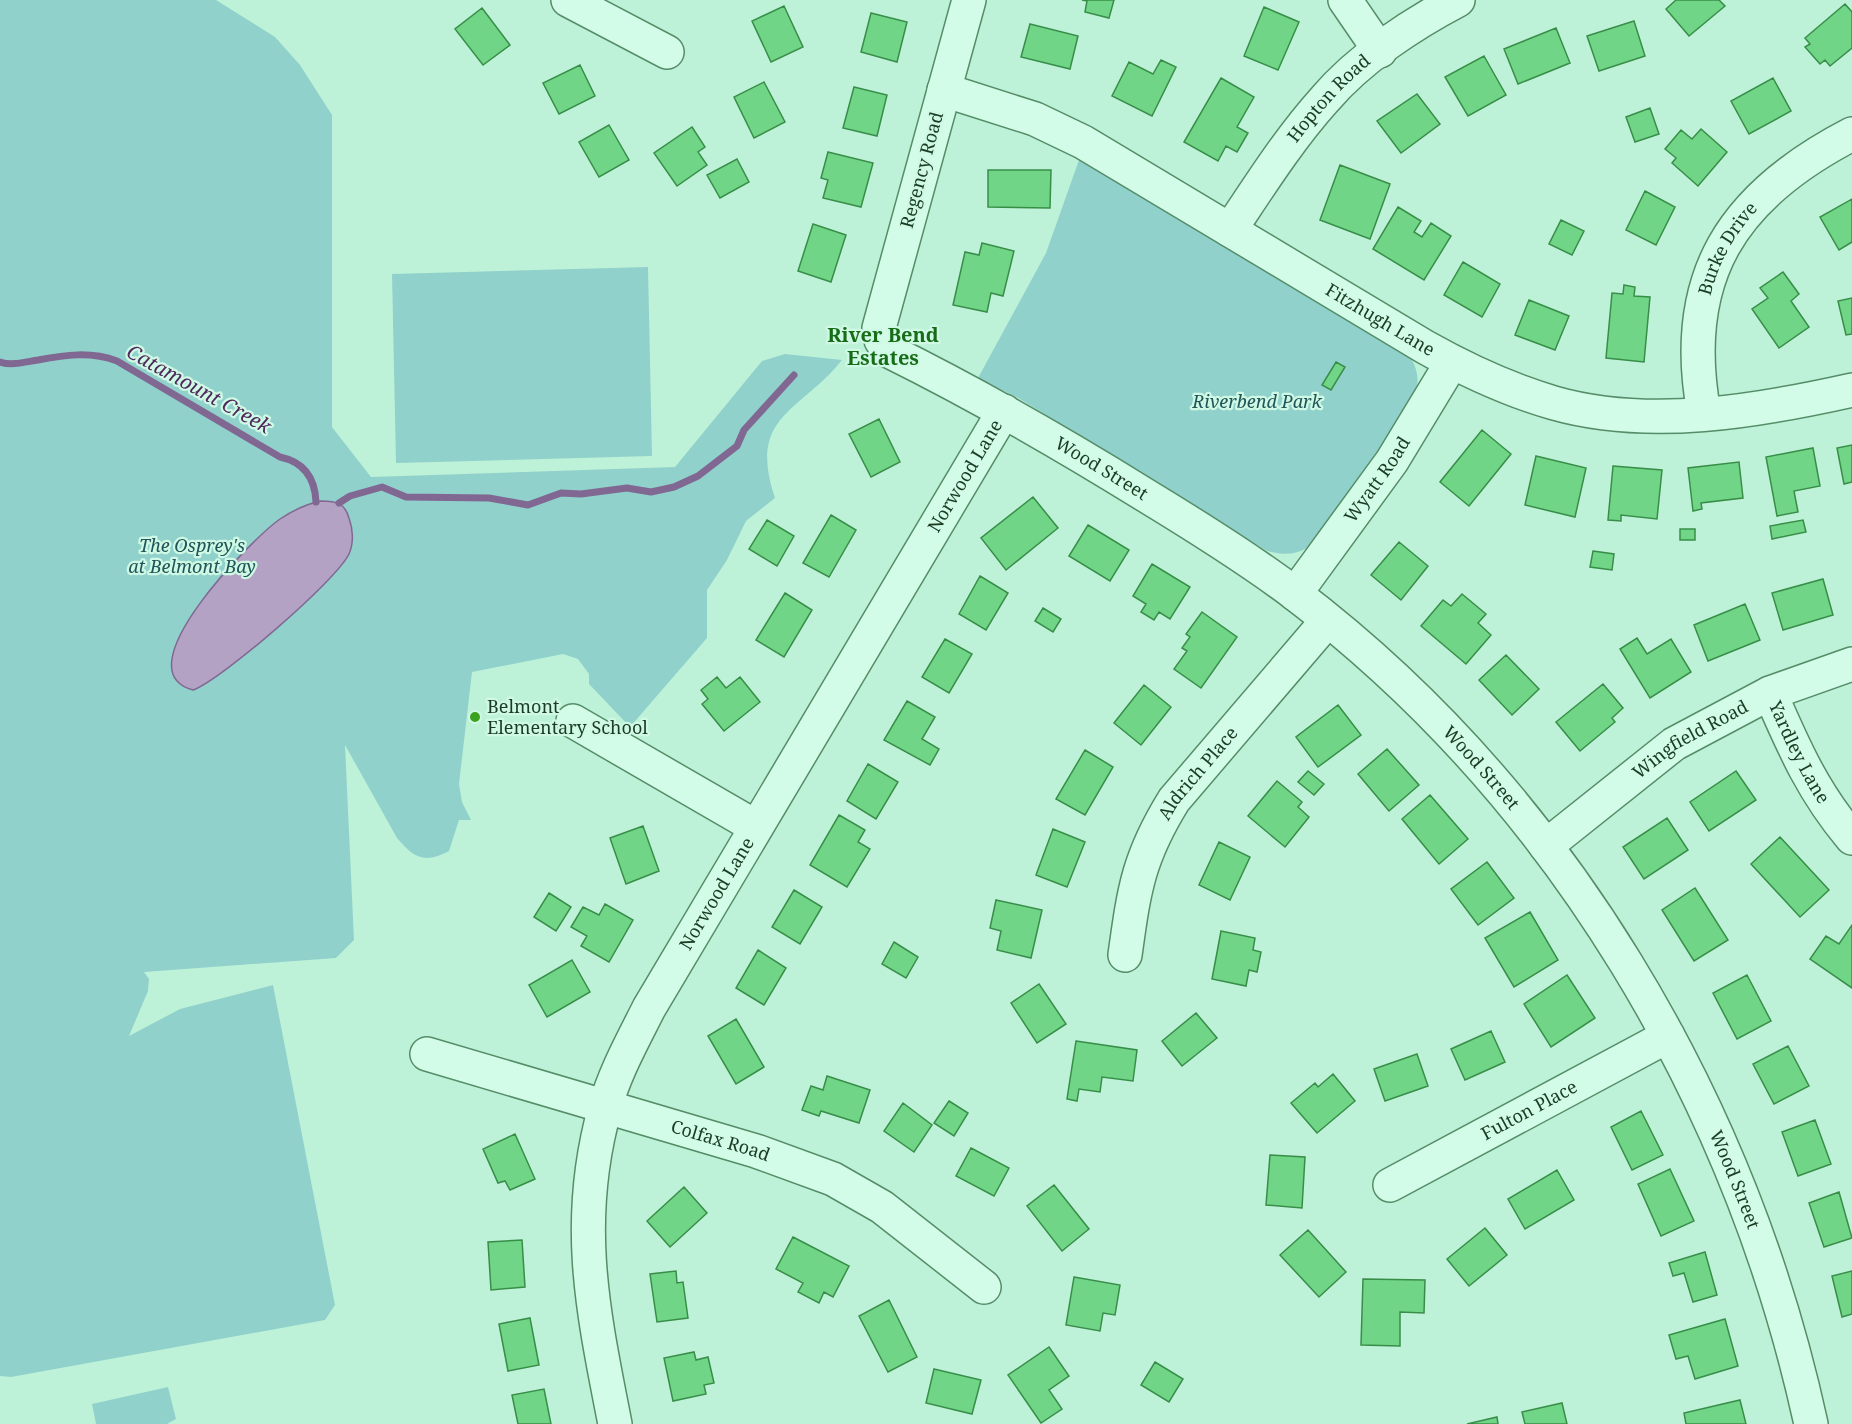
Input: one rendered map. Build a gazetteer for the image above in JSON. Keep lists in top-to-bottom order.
{
  "streets": {
    "street": [
      "Hopton Road",
      "Regency Road",
      "Burke Drive",
      "Fitzhugh Lane",
      "Wood Street",
      "Norwood Lane",
      "Wyatt Road",
      "Wingfield Road",
      "Yardley Lane",
      "Aldrich Place",
      "Fulton Place",
      "Colfax Road"
    ]
  },
  "crossings": [
    ["Hopton Road", "Fitzhugh Lane"],
    ["Regency Road", "Fitzhugh Lane"],
    ["Regency Road", "Wood Street"],
    ["Burke Drive", "Fitzhugh Lane"],
    ["Fitzhugh Lane", "Wyatt Road"],
    ["Wood Street", "Norwood Lane"],
    ["Wood Street", "Wyatt Road"],
    ["Wood Street", "Wingfield Road"],
    ["Wood Street", "Aldrich Place"],
    ["Wood Street", "Fulton Place"],
    ["Norwood Lane", "Colfax Road"],
    ["Wingfield Road", "Yardley Lane"]
  ],
  "districts": ["River Bend Estates"],
  "water": ["Catamount Creek"],
  "parks": ["Riverbend Park", "The Osprey's at Belmont Bay"],
  "places": ["Belmont Elementary School"]
}
